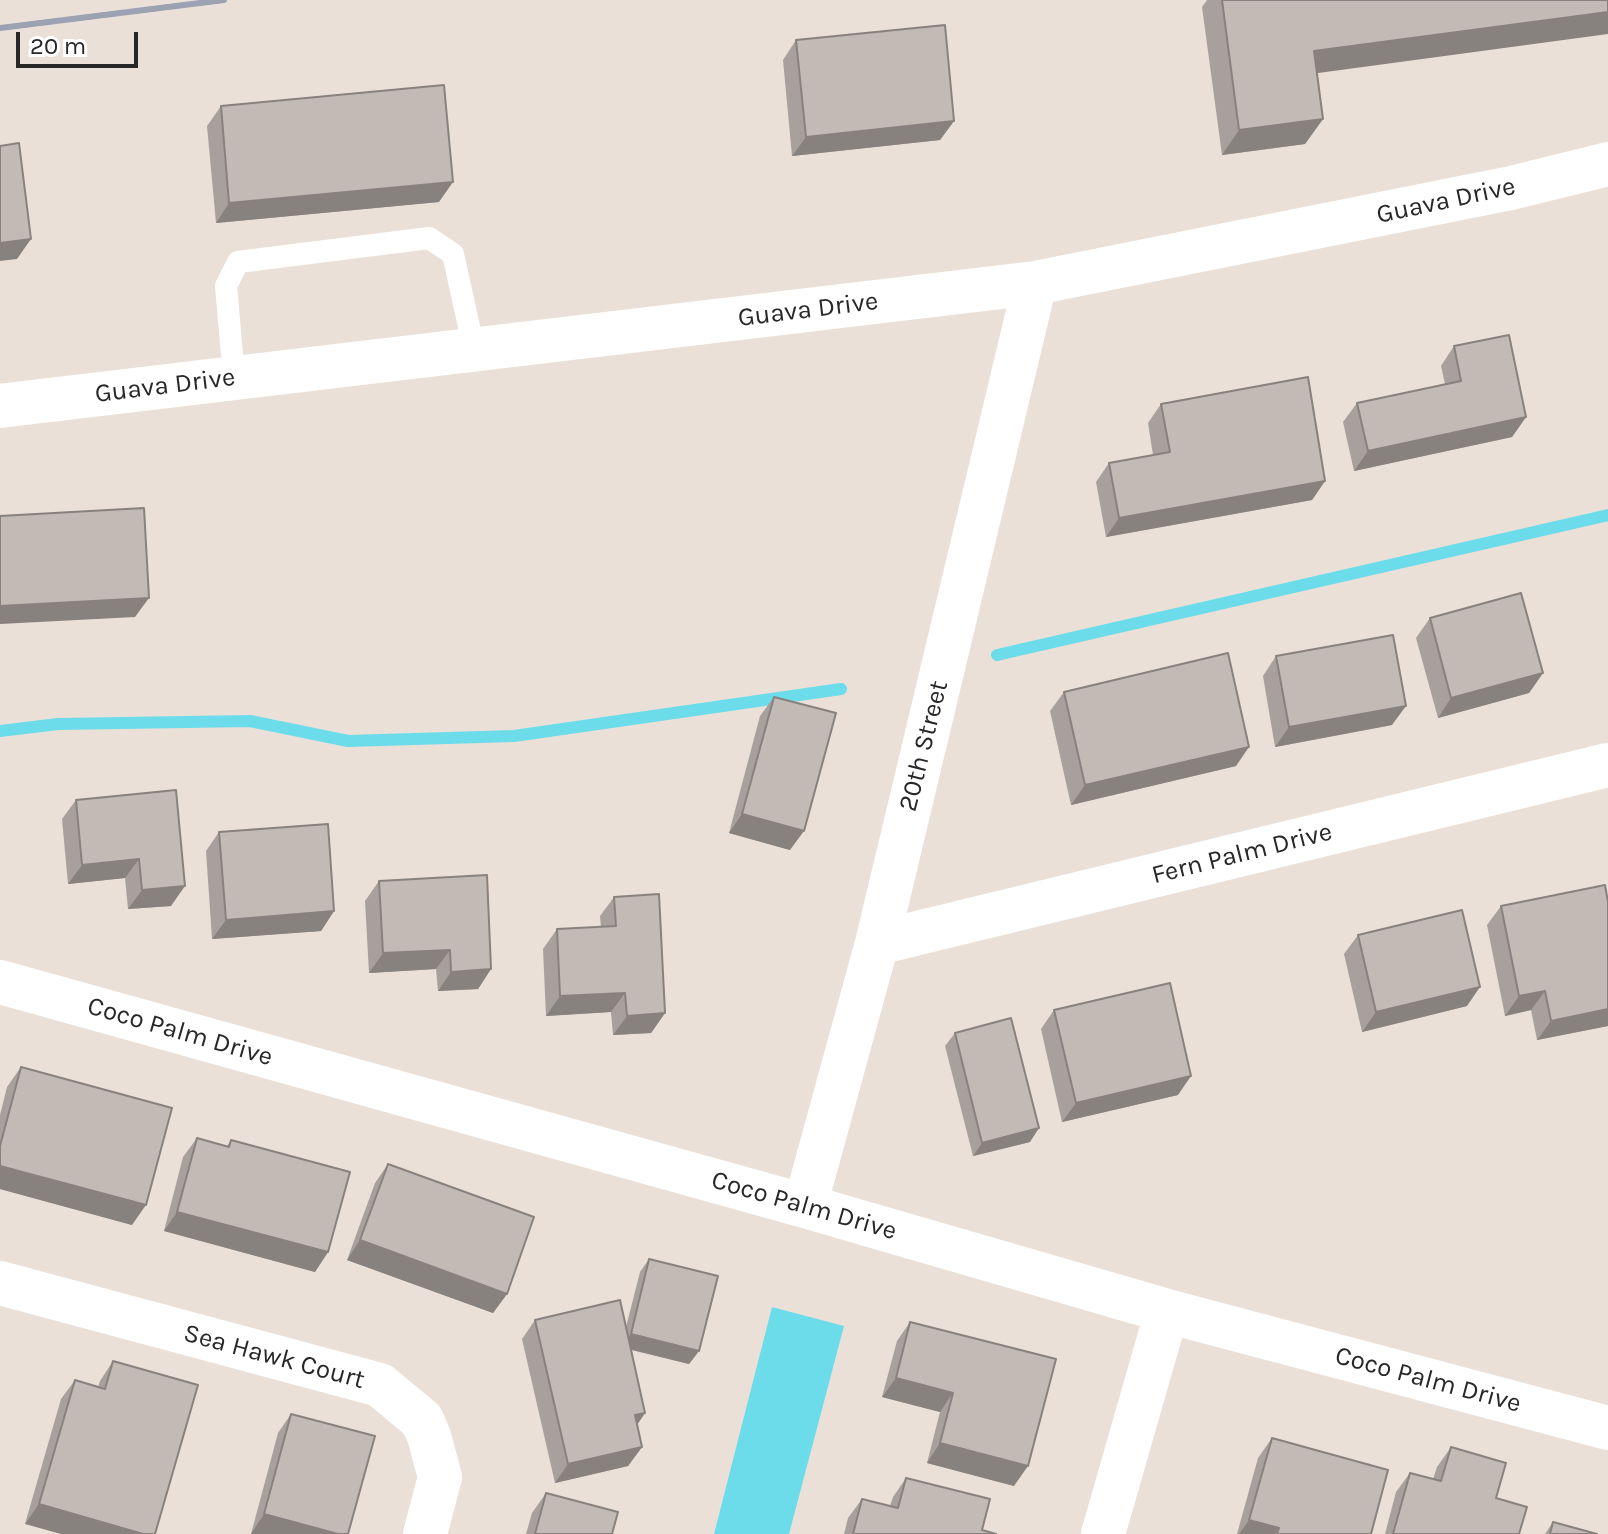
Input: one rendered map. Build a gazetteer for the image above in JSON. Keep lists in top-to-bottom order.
{
  "streets": {
    "street": [
      "Guava Drive",
      "20th Street",
      "Fern Palm Drive",
      "Coco Palm Drive",
      "Sea Hawk Court"
    ]
  },
  "crossings": [
    ["Guava Drive", "20th Street"],
    ["20th Street", "Fern Palm Drive"],
    ["20th Street", "Coco Palm Drive"]
  ],
  "scale_bar": "20 m"
}
